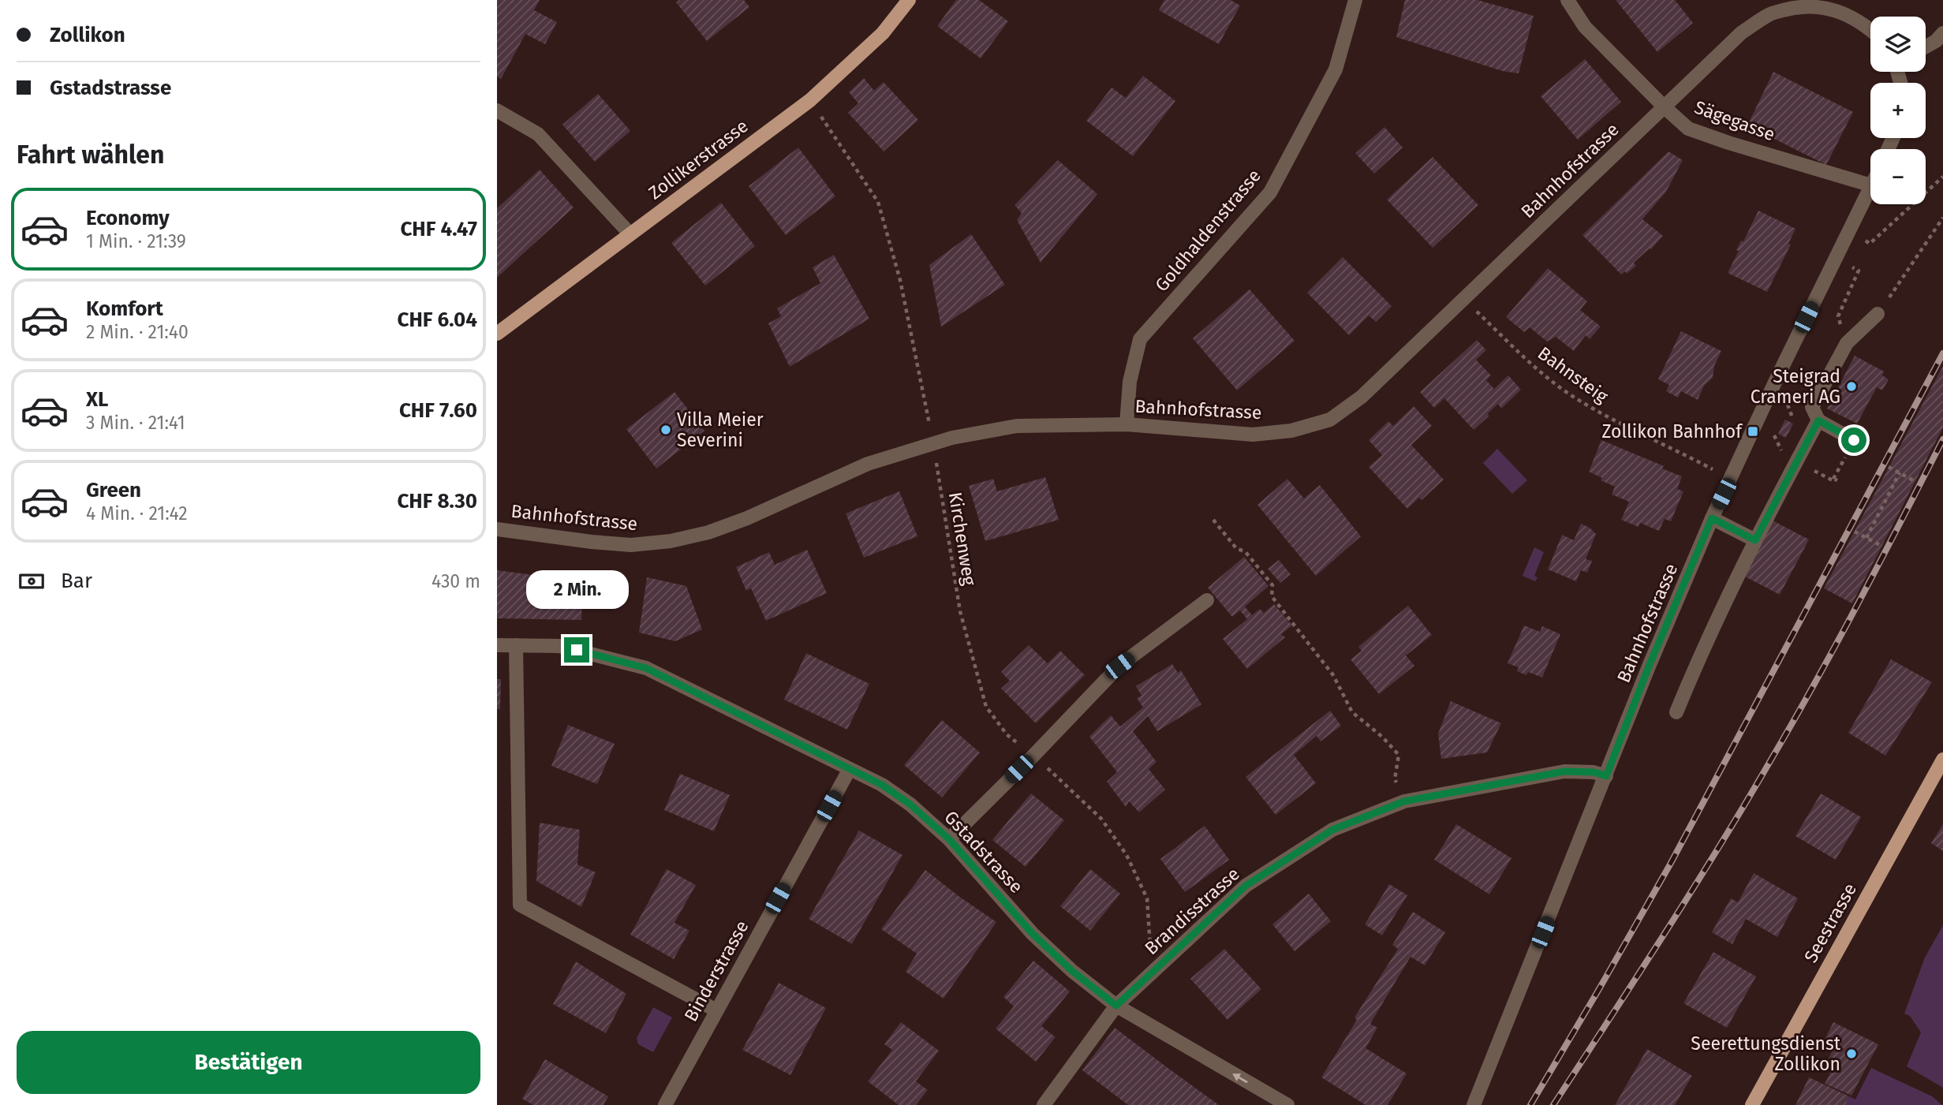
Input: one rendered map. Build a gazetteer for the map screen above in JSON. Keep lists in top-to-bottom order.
{
  "streets": {
    "main road": ["Zollikerstrasse", "Seestrasse"],
    "street": [
      "Sägegasse",
      "Bahnhofstrasse",
      "Goldhaldenstrasse",
      "Gstadstrasse",
      "Brandisstrasse",
      "Binderstrasse"
    ],
    "path": ["Bahnsteig", "Kirchenweg"]
  },
  "crossings": [
    ["Sägegasse", "Bahnhofstrasse"],
    ["Zollikerstrasse", "Kirchenweg"],
    ["Bahnhofstrasse", "Goldhaldenstrasse"],
    ["Bahnhofstrasse", "Bahnsteig"],
    ["Bahnhofstrasse", "Kirchenweg"],
    ["Bahnhofstrasse", "Brandisstrasse"],
    ["Gstadstrasse", "Brandisstrasse"],
    ["Gstadstrasse", "Binderstrasse"]
  ],
  "places": {
    "other": ["Steigrad Crameri AG", "Villa Meier Severini", "Seerettungsdienst Zollikon"],
    "transit": ["Zollikon Bahnhof"]
  },
  "page": {
    "banner": ["Zollikon", "Gstadstrasse"],
    "map_buttons": ["+", "−"],
    "heading": "Fahrt wählen",
    "list": [
      {
        "name": "Economy",
        "note": "1 Min. · 21:39",
        "value": "CHF 4.47"
      },
      {
        "name": "Komfort",
        "note": "2 Min. · 21:40",
        "value": "CHF 6.04"
      },
      {
        "name": "XL",
        "note": "3 Min. · 21:41",
        "value": "CHF 7.60"
      },
      {
        "name": "Green",
        "note": "4 Min. · 21:42",
        "value": "CHF 8.30"
      }
    ],
    "pay": ["Bar", "430 m"],
    "bubble": "2 Min.",
    "buttons": "Bestätigen"
  }
}
